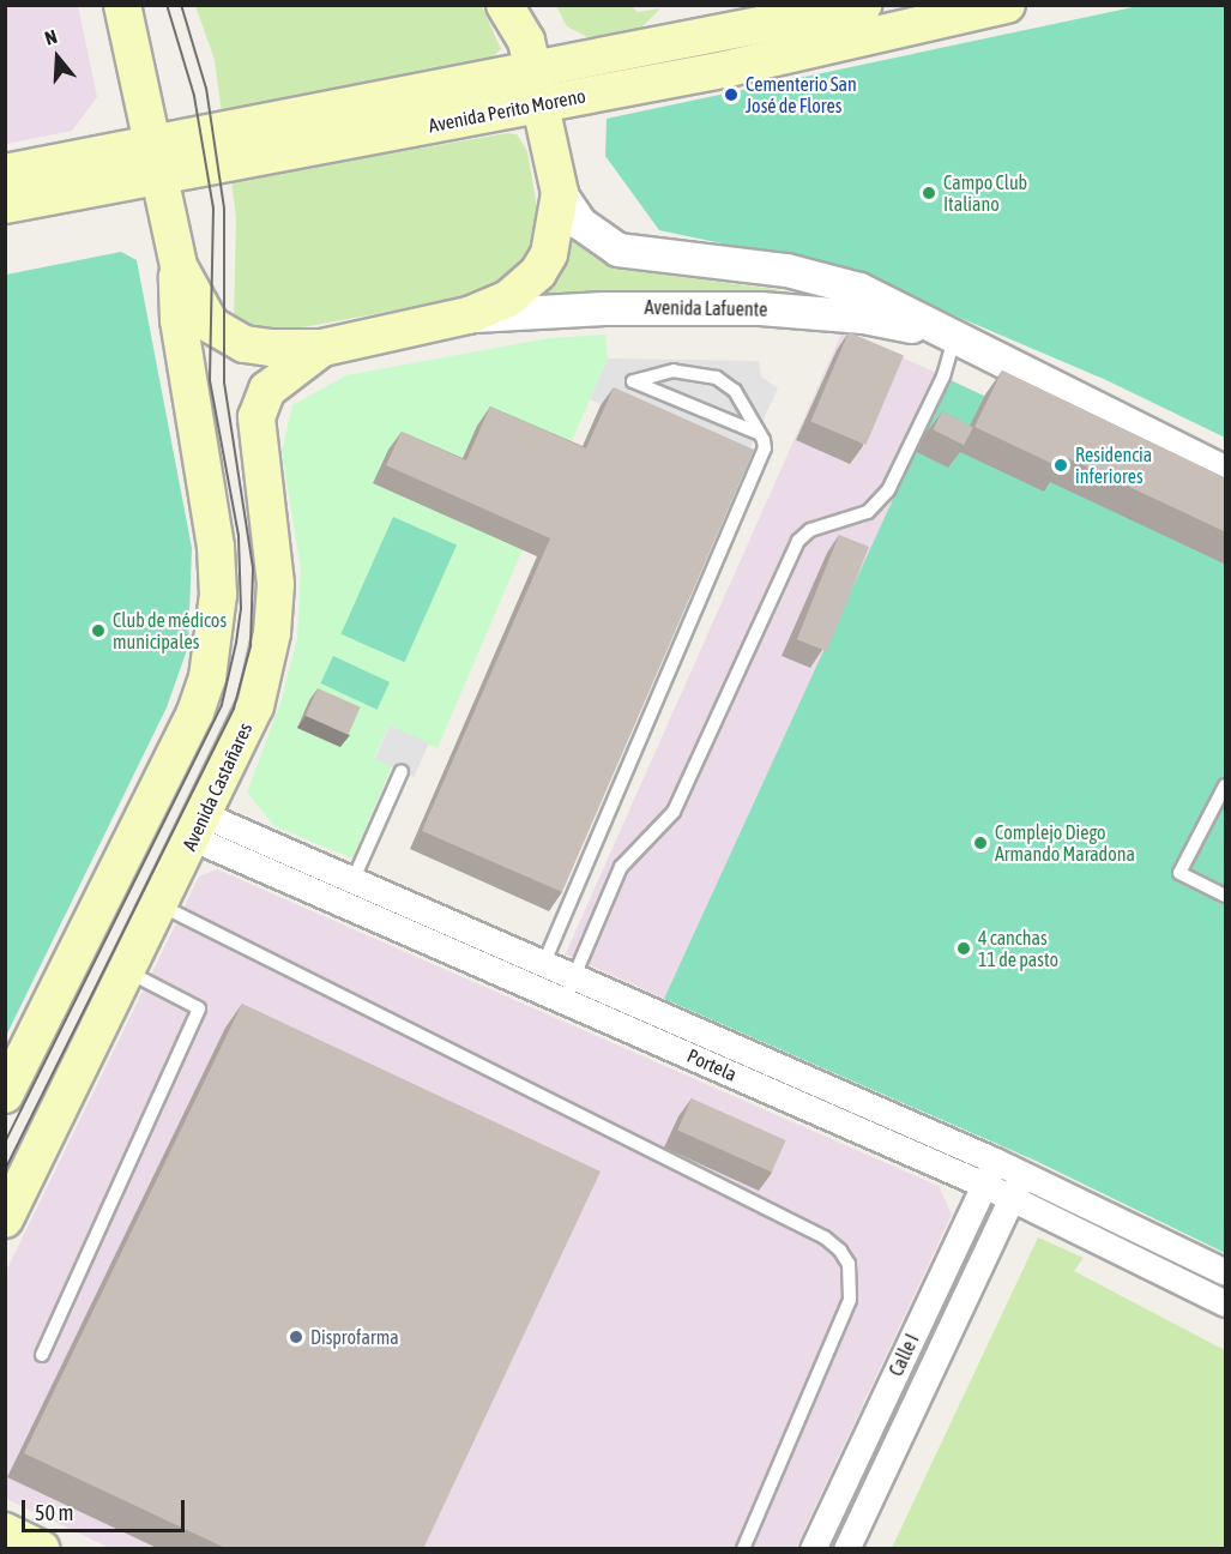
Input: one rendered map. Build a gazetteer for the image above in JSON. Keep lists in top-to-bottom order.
{
  "streets": {
    "main road": ["Avenida Perito Moreno", "Avenida Castañares"],
    "street": ["Avenida Lafuente", "Portela", "Calle I"]
  },
  "crossings": [
    ["Avenida Castañares", "Portela"],
    ["Portela", "Calle I"]
  ],
  "places": [
    "Cementerio San José de Flores",
    "Campo Club Italiano",
    "Residencia inferiores",
    "Club de médicos municipales",
    "Complejo Diego Armando Maradona",
    "4 canchas 11 de pasto",
    "Disprofarma"
  ],
  "scale_bar": "50 m",
  "north": "top"
}
